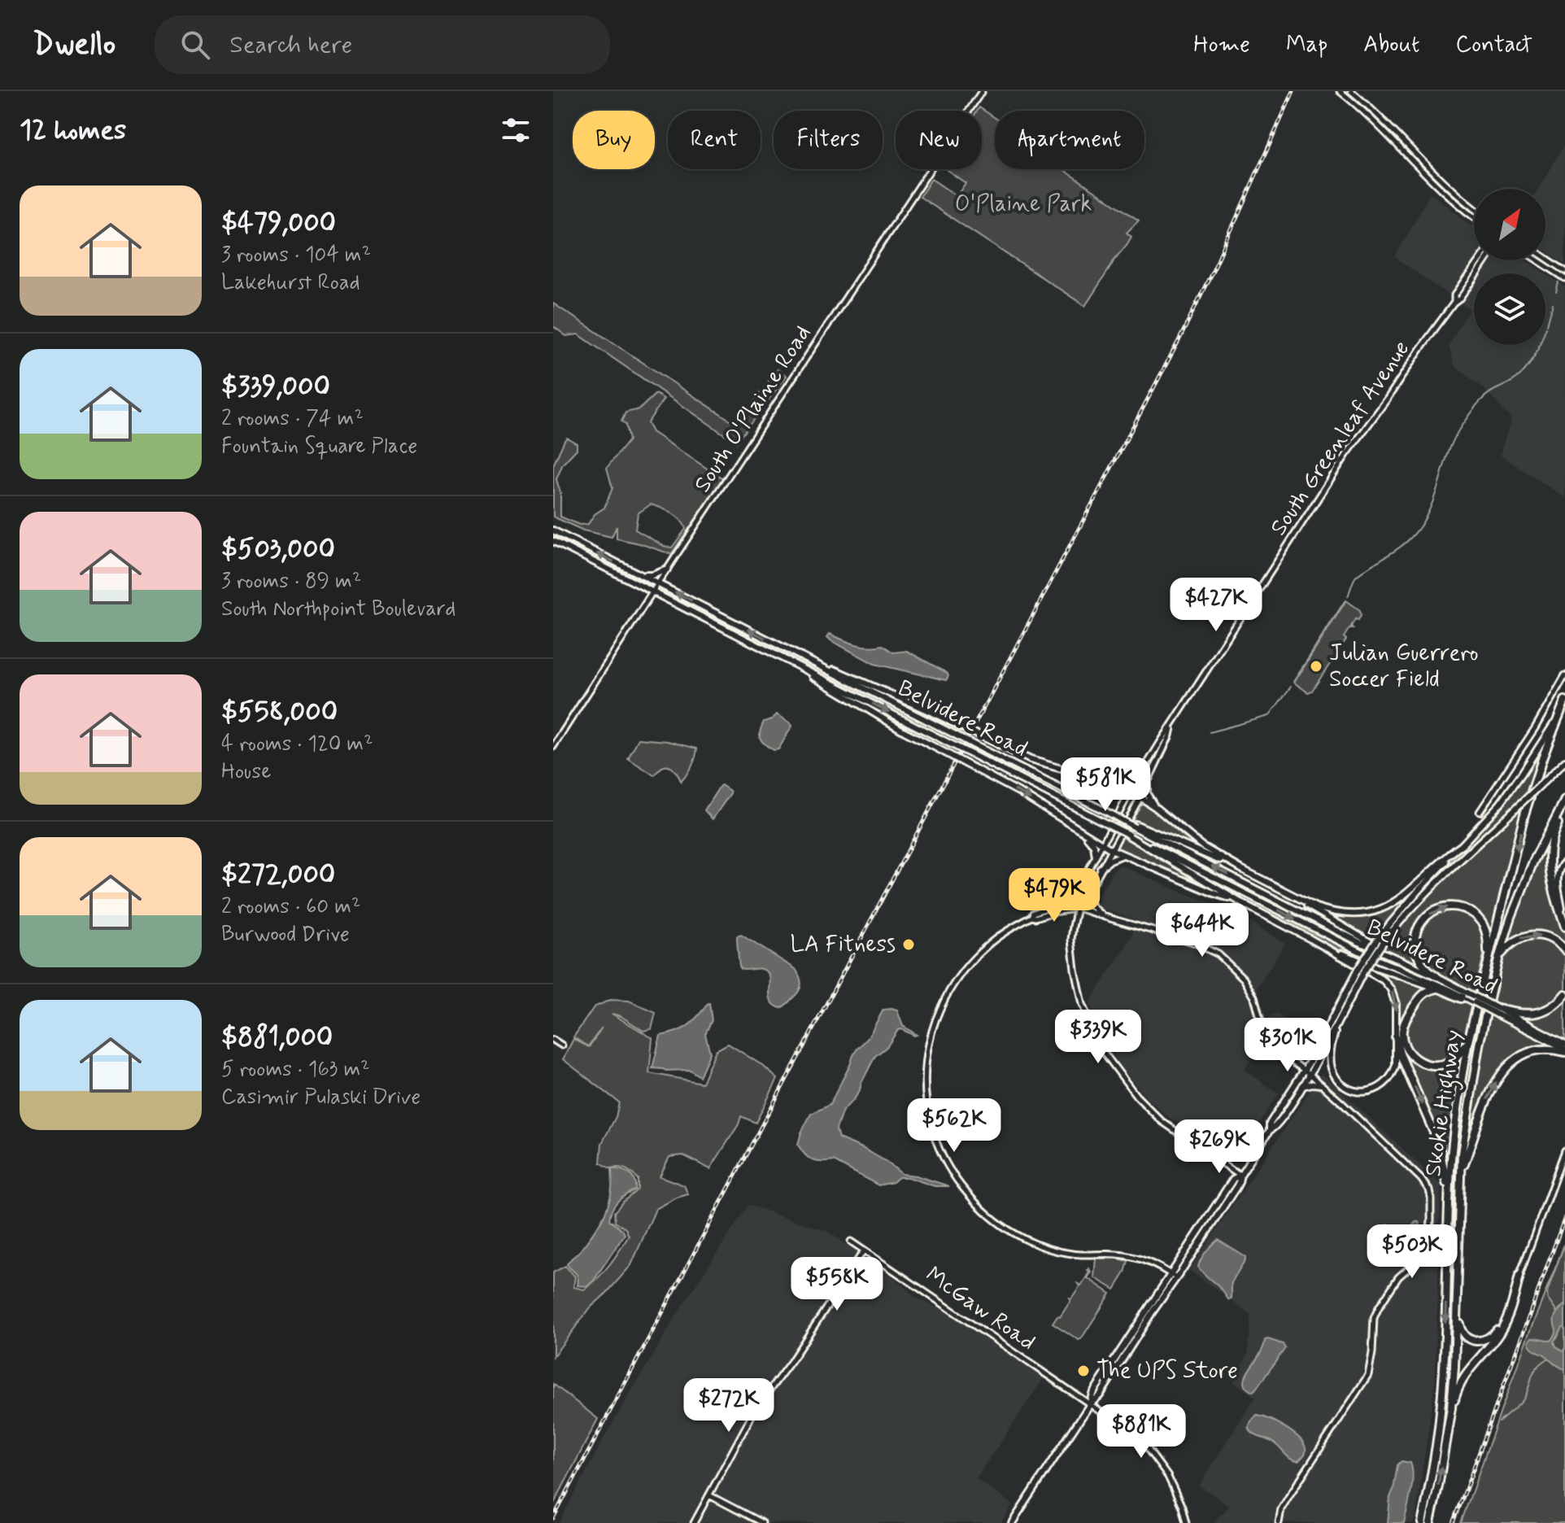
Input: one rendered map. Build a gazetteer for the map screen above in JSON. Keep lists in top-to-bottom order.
{
  "streets": {
    "highway": ["Skokie Highway"],
    "main road": ["Belvidere Road"],
    "street": ["South O'Plaine Road", "South Greenleaf Avenue", "McGaw Road"]
  },
  "crossings": [
    ["South O'Plaine Road", "Belvidere Road"]
  ],
  "parks": ["O'Plaine Park"],
  "places": ["Julian Guerrero Soccer Field", "LA Fitness", "The UPS Store"],
  "north": "top right",
  "page": {
    "header": "Dwello",
    "search": "Search here",
    "nav": [
      "Home",
      "Map",
      "About",
      "Contact"
    ],
    "heading": "12 homes",
    "chip": [
      "Buy",
      "Rent",
      "Filters",
      "New",
      "Apartment"
    ],
    "list": [
      {
        "name": "$479,000",
        "note": "3 rooms · 104 m² · Lakehurst Road"
      },
      {
        "name": "$339,000",
        "note": "2 rooms · 74 m² · Fountain Square Place"
      },
      {
        "name": "$503,000",
        "note": "3 rooms · 89 m² · South Northpoint Boulevard"
      },
      {
        "name": "$558,000",
        "note": "4 rooms · 120 m² · House"
      },
      {
        "name": "$272,000",
        "note": "2 rooms · 60 m² · Burwood Drive"
      },
      {
        "name": "$881,000",
        "note": "5 rooms · 163 m² · Casimir Pulaski Drive"
      }
    ],
    "price": [
      "$427K",
      "$581K",
      "$479K",
      "$644K",
      "$339K",
      "$301K",
      "$562K",
      "$269K",
      "$503K",
      "$558K",
      "$272K",
      "$881K"
    ]
  }
}
